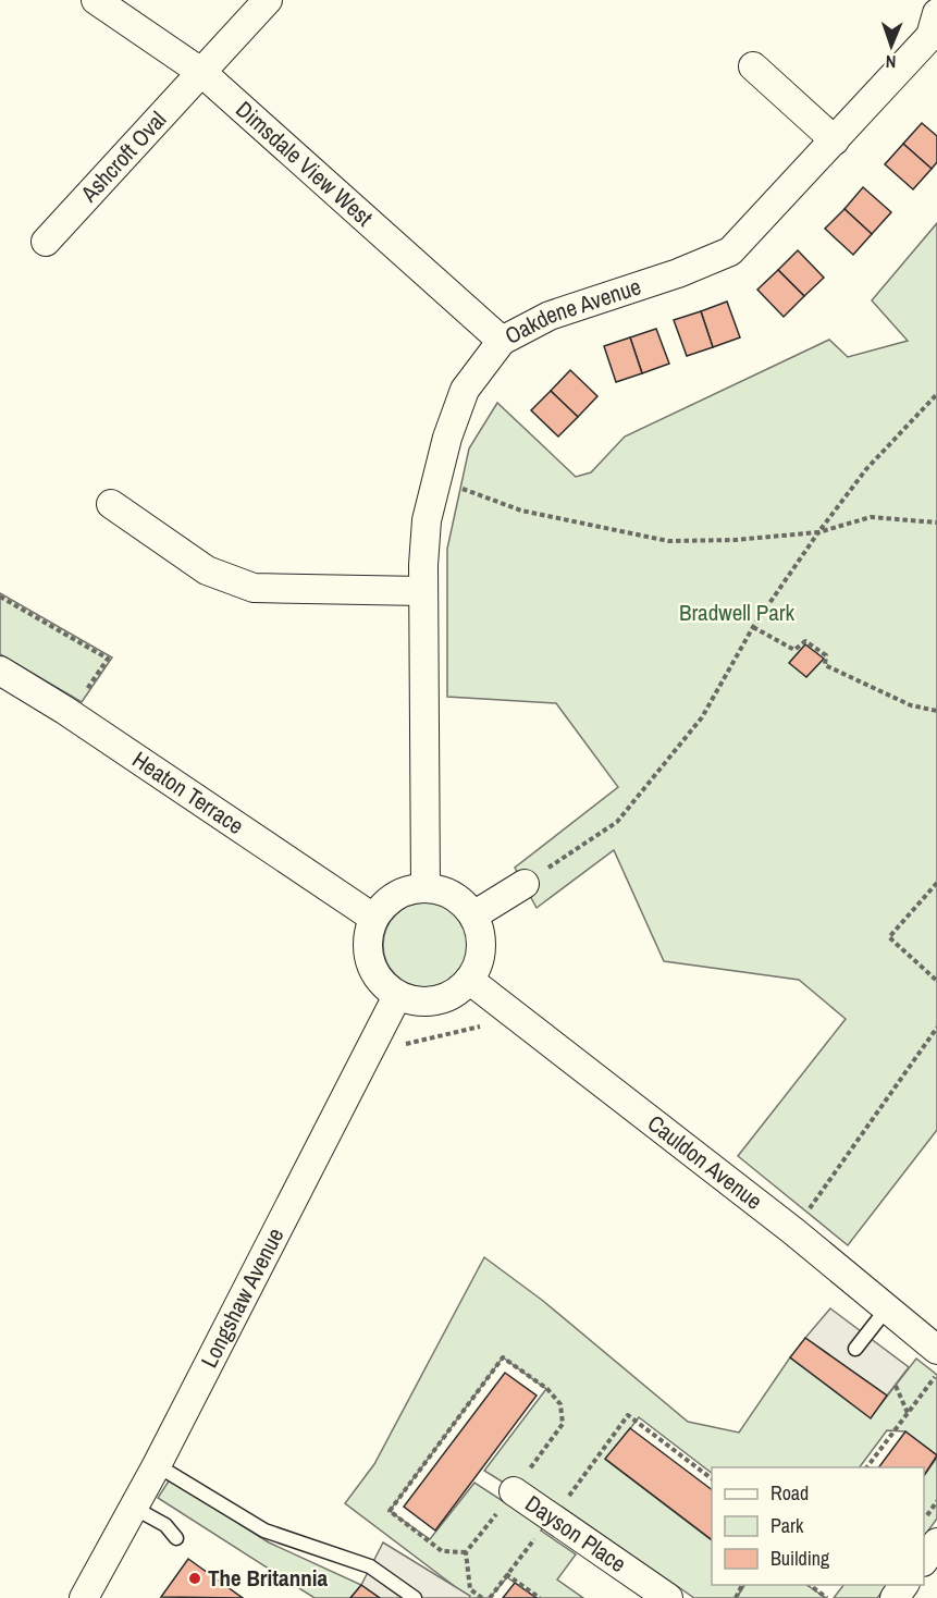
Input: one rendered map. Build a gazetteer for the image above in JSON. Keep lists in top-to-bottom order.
{
  "streets": {
    "street": [
      "Ashcroft Oval",
      "Dimsdale View West",
      "Oakdene Avenue",
      "Heaton Terrace",
      "Cauldon Avenue",
      "Longshaw Avenue",
      "Dayson Place"
    ]
  },
  "crossings": [
    ["Ashcroft Oval", "Dimsdale View West"],
    ["Dimsdale View West", "Oakdene Avenue"],
    ["Oakdene Avenue", "Heaton Terrace"],
    ["Oakdene Avenue", "Cauldon Avenue"],
    ["Oakdene Avenue", "Longshaw Avenue"],
    ["Heaton Terrace", "Cauldon Avenue"],
    ["Heaton Terrace", "Longshaw Avenue"],
    ["Cauldon Avenue", "Longshaw Avenue"]
  ],
  "parks": ["Bradwell Park"],
  "places": ["The Britannia"],
  "legend": ["Road", "Park", "Building"],
  "north": "bottom"
}
